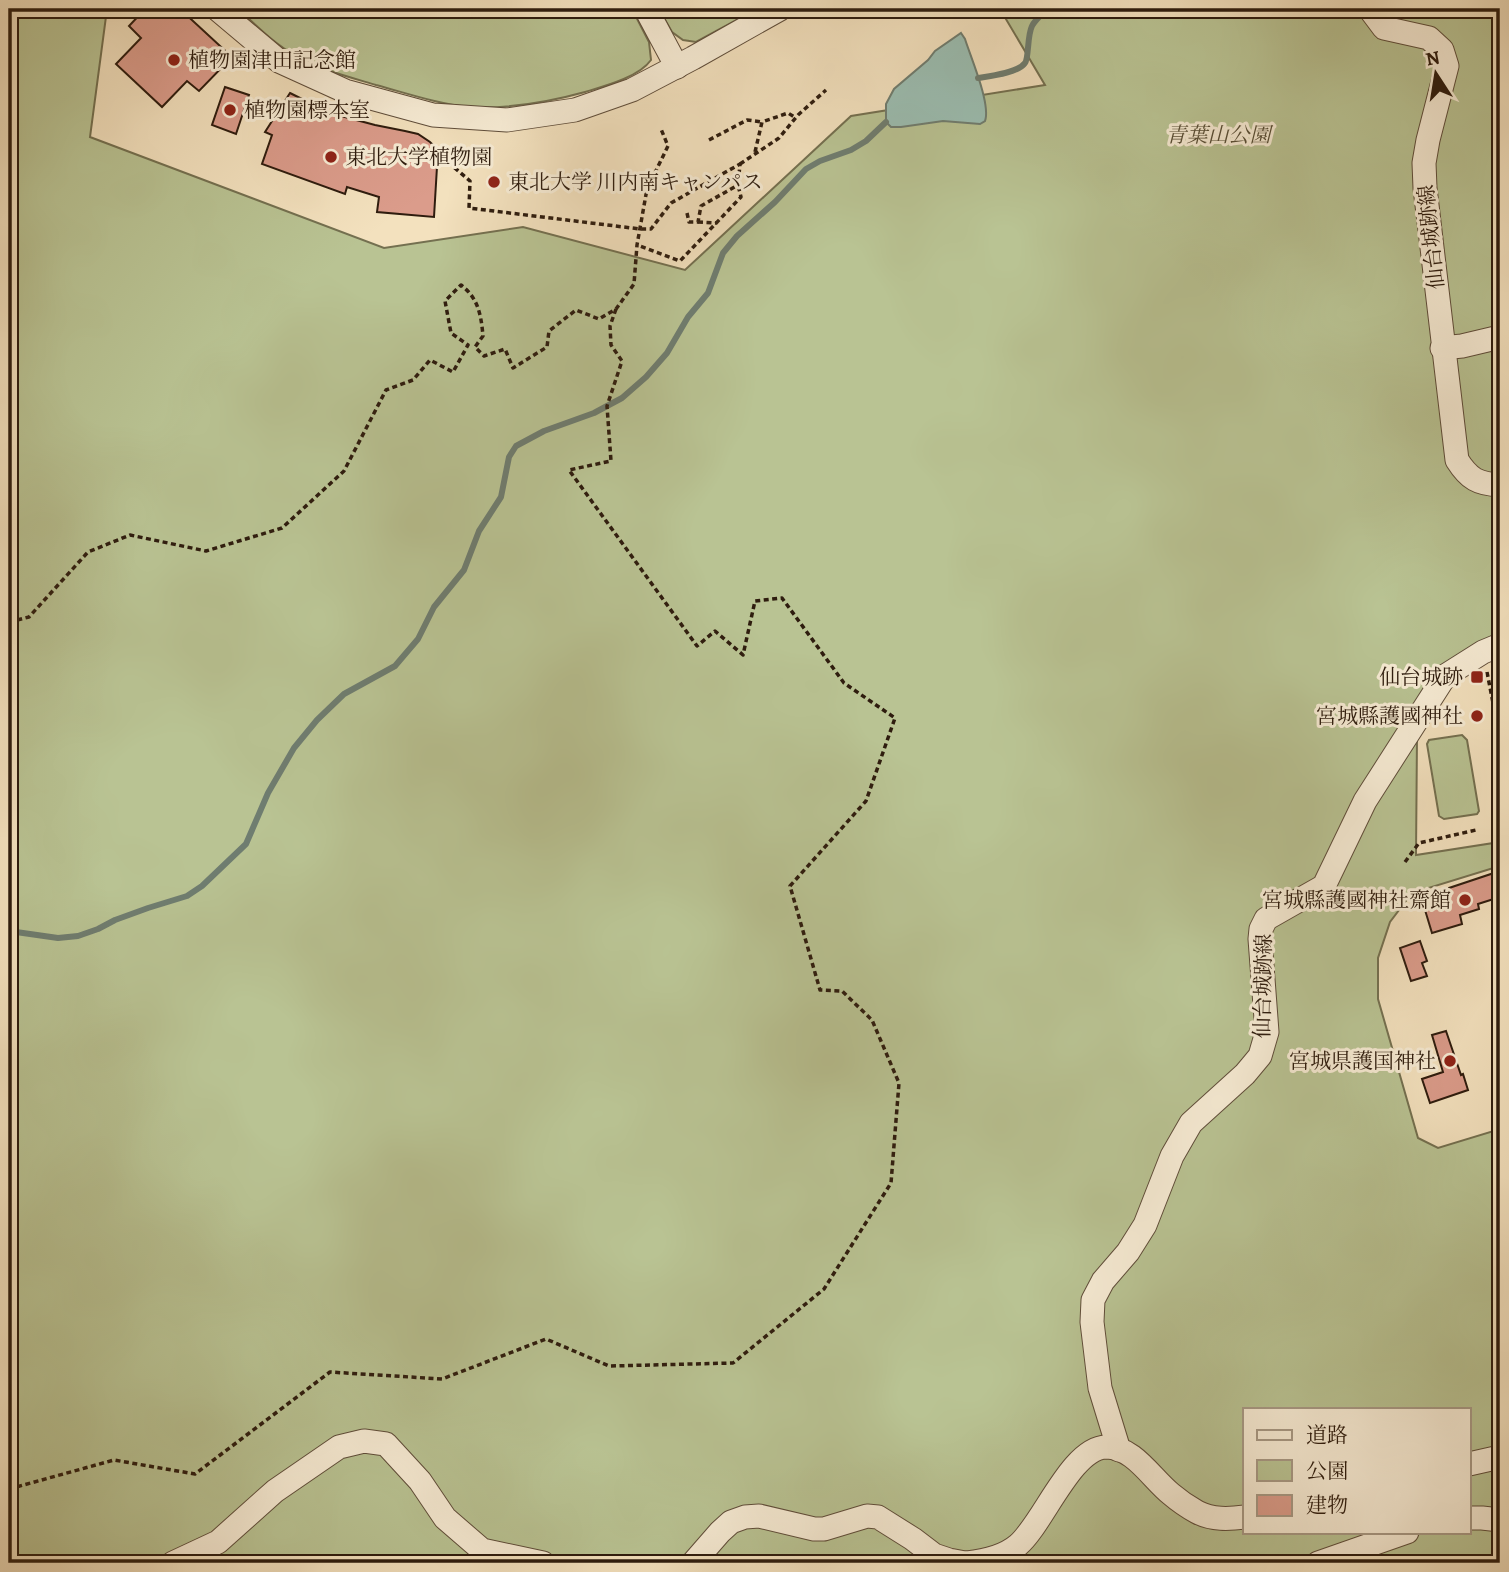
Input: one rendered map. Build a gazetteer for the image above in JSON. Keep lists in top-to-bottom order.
{
  "streets": {
    "street": ["仙台城跡線"]
  },
  "parks": ["青葉山公園"],
  "places": {
    "other": [
      "植物園津田記念館",
      "植物園標本室",
      "東北大学植物園",
      "東北大学 川内南キャンパス",
      "宮城縣護國神社",
      "宮城縣護國神社齋館",
      "宮城県護国神社"
    ],
    "transit": ["仙台城跡"]
  },
  "legend": ["道路", "公園", "建物"],
  "north": "top"
}
